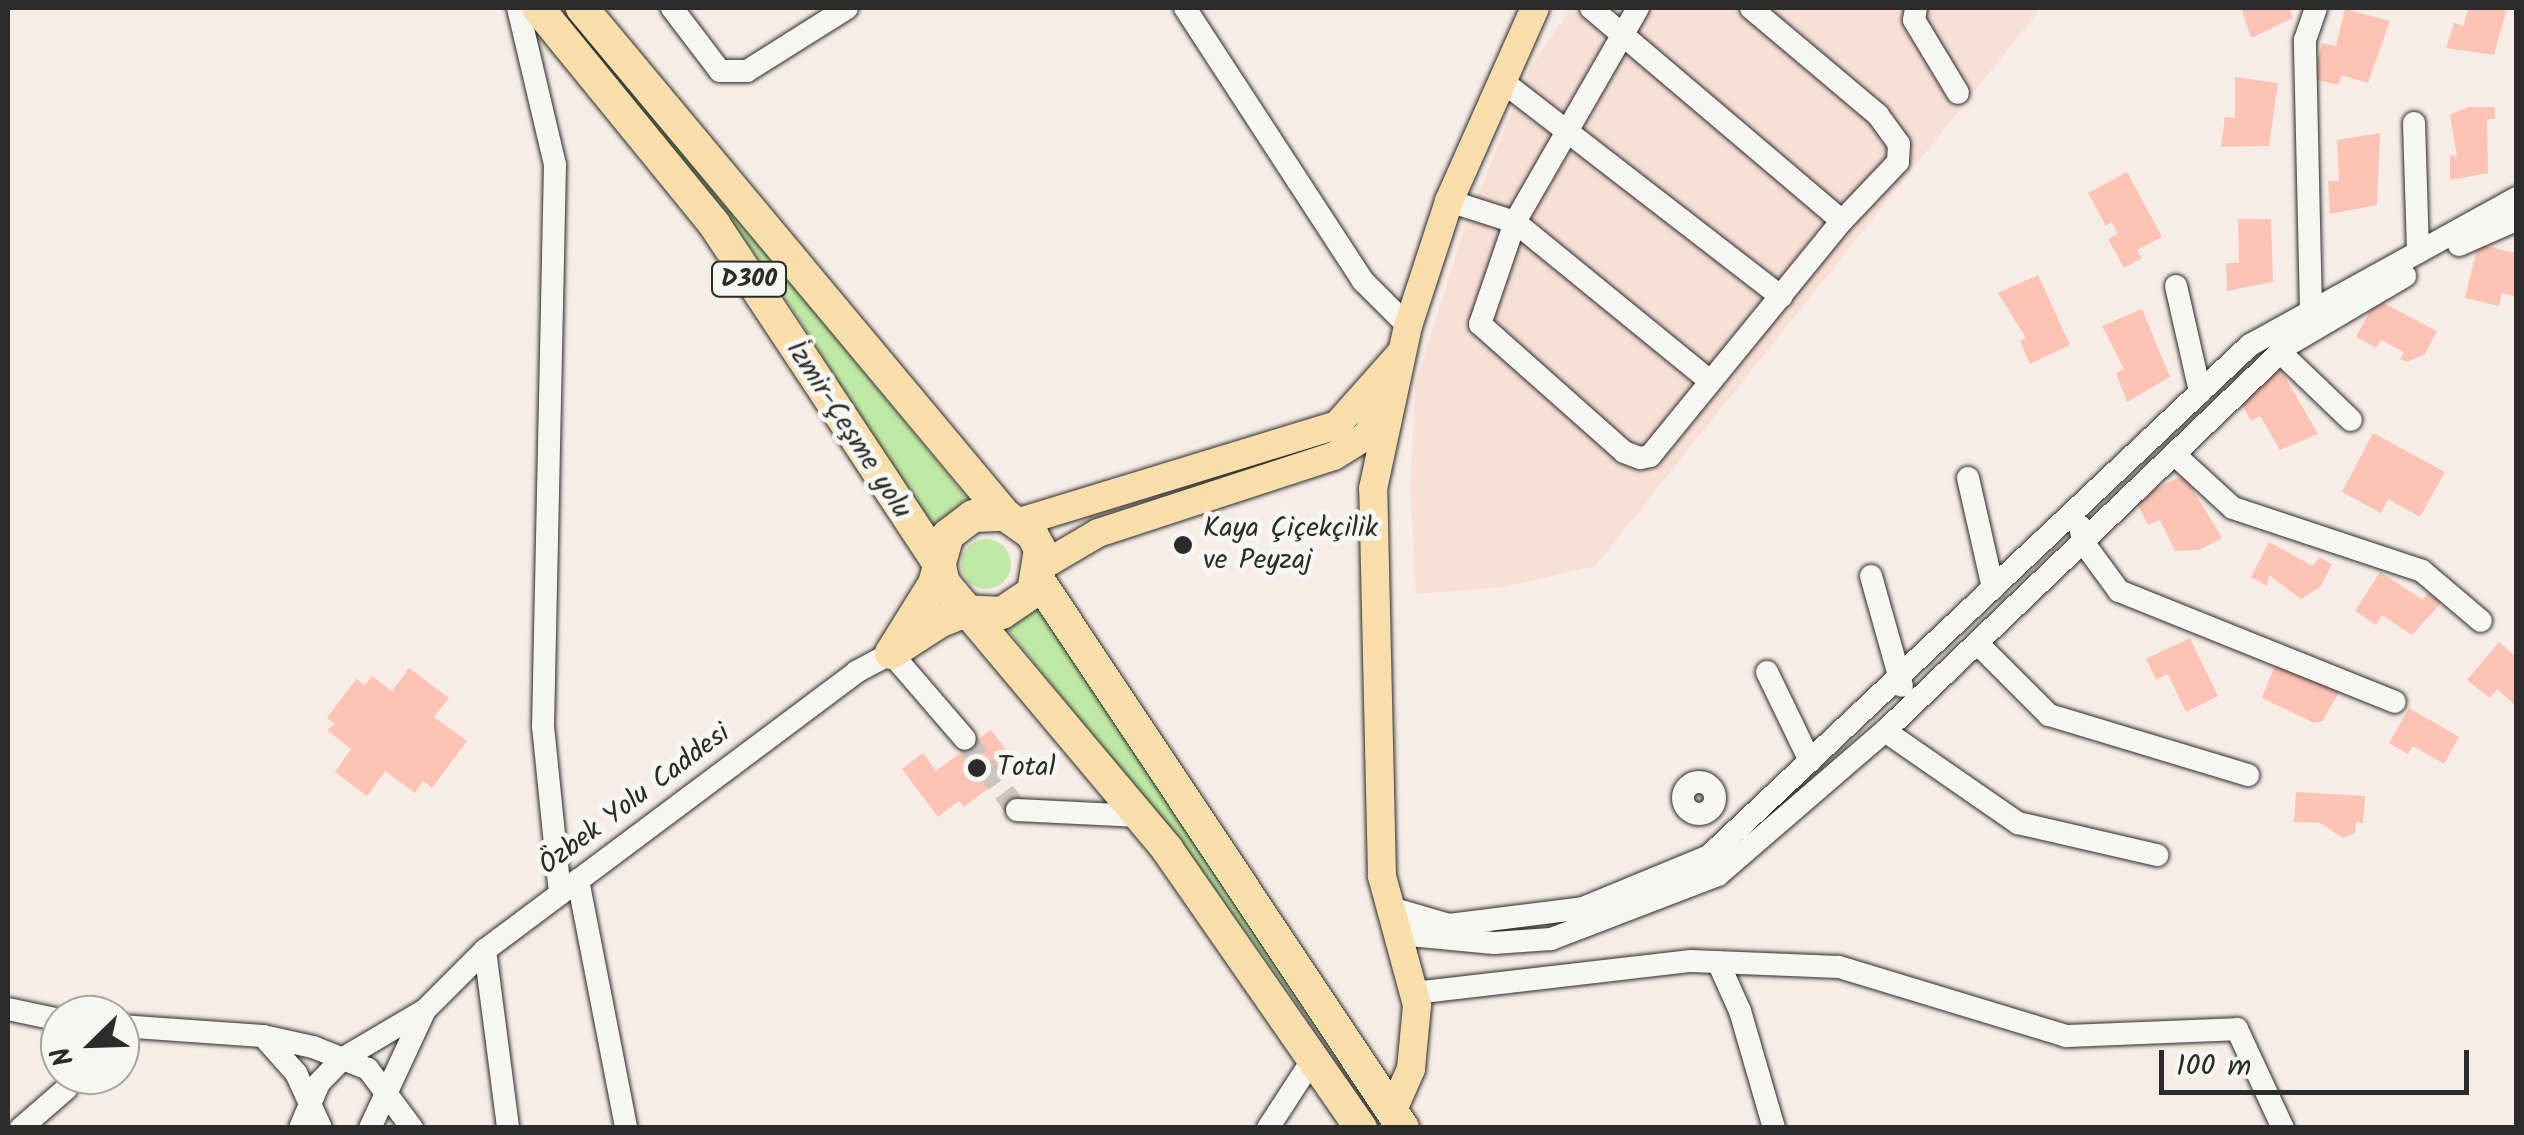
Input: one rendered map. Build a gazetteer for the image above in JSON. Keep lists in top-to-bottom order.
{
  "streets": {
    "highway": ["D300", "İzmir-Çeşme yolu"],
    "street": ["Özbek Yolu Caddesi"]
  },
  "crossings": [
    ["D300", "İzmir-Çeşme yolu"]
  ],
  "places": ["Kaya Çiçekçilik ve Peyzaj", "Total"],
  "scale_bar": "100 m",
  "north": "bottom left"
}
